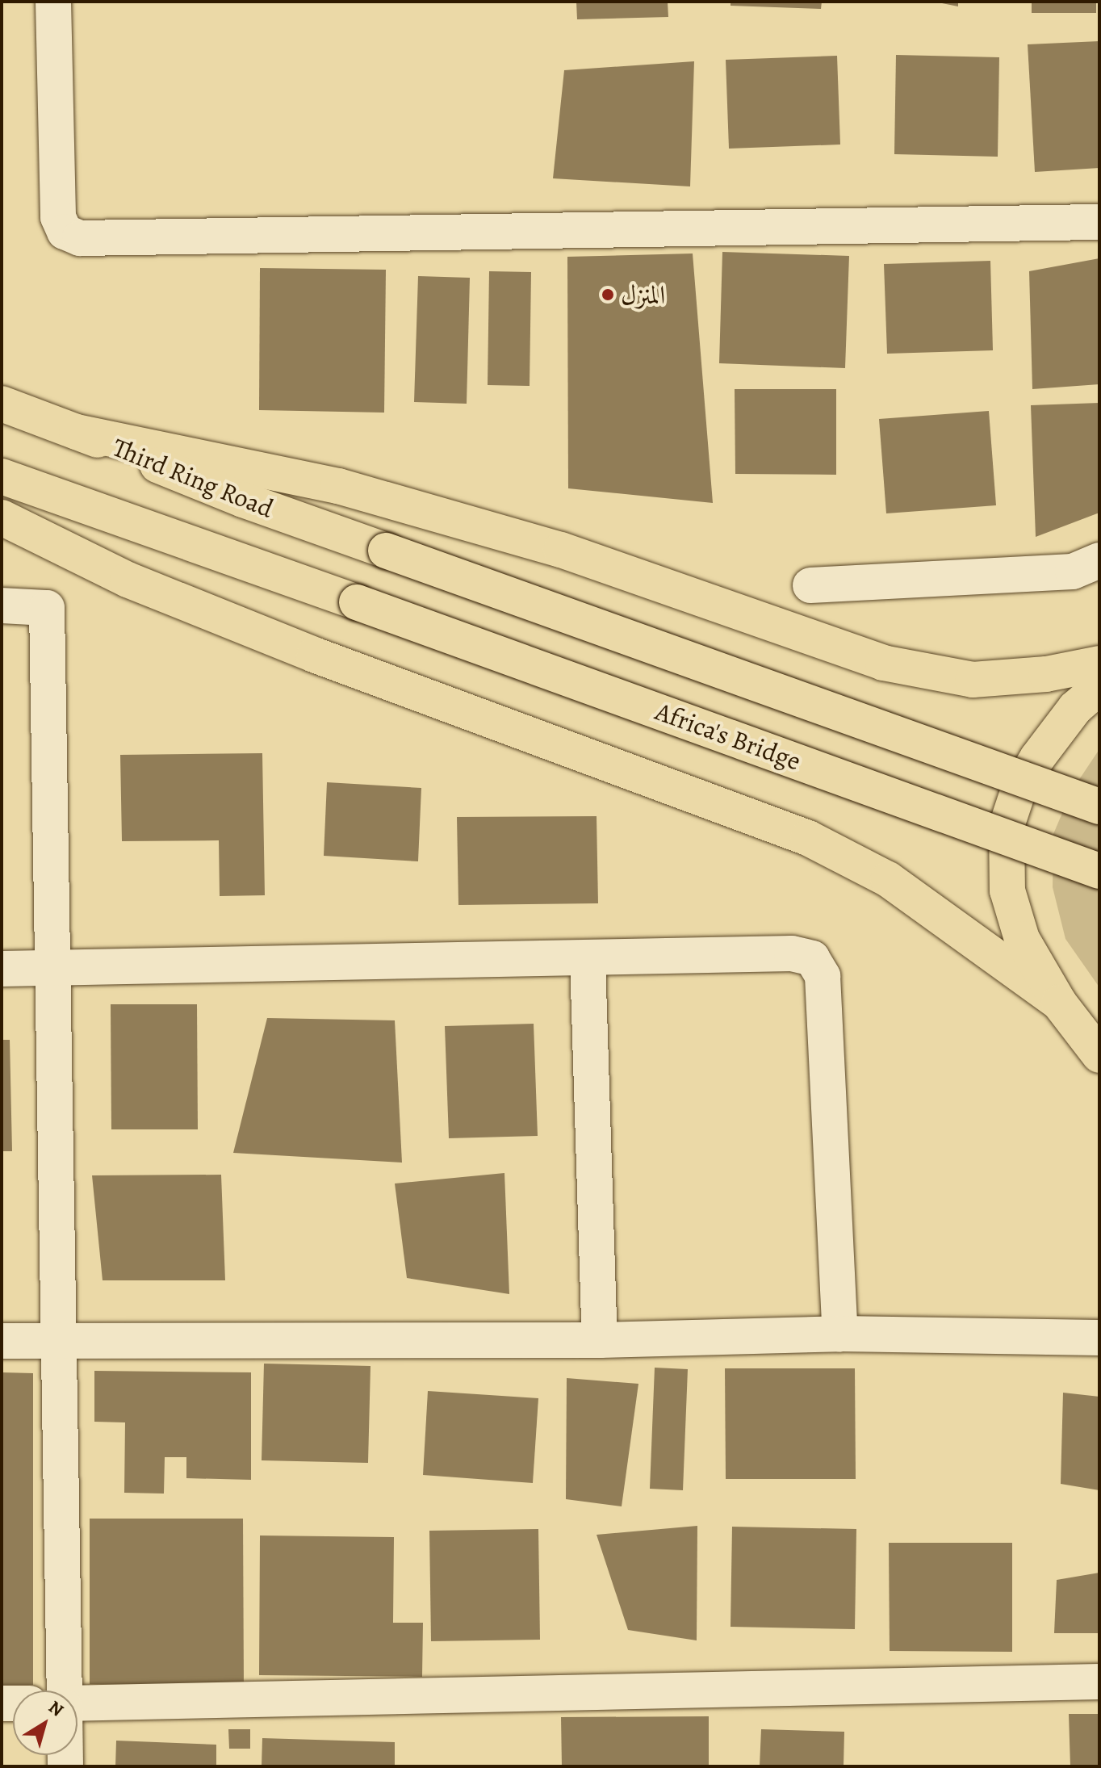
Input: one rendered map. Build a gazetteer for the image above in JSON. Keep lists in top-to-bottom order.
{
  "streets": {
    "highway": ["Third Ring Road", "Africa's Bridge"]
  },
  "places": ["المنزل"],
  "north": "top right"
}
